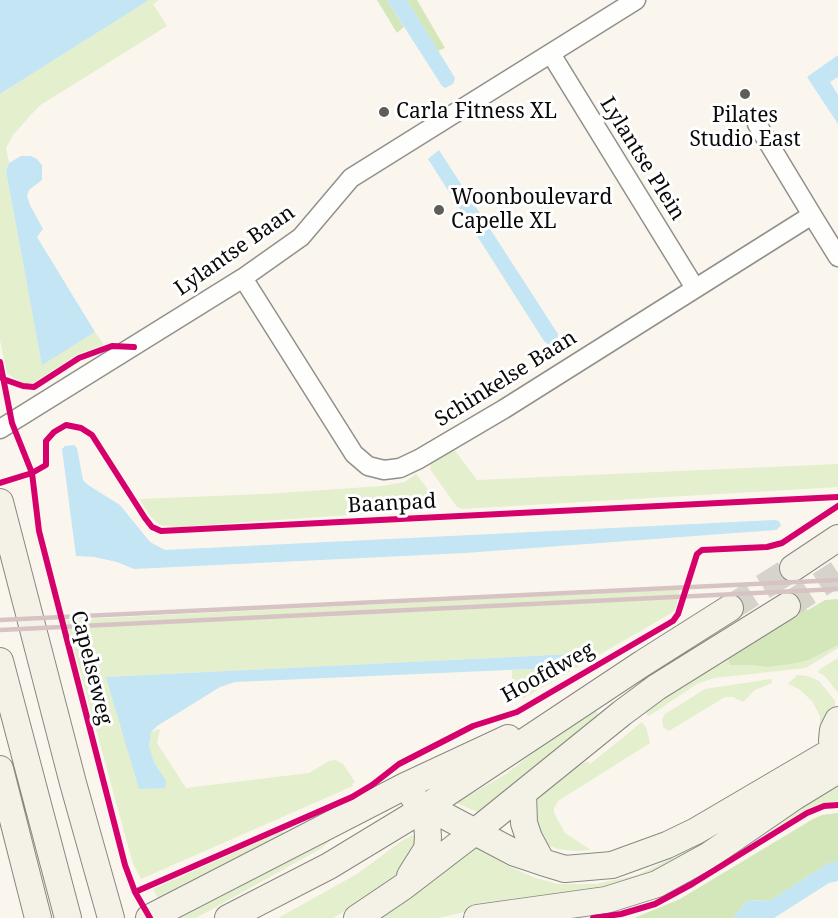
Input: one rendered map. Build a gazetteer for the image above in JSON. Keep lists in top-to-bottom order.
{
  "streets": {
    "main road": ["Hoofdweg"],
    "street": ["Lylantse Plein", "Lylantse Baan", "Schinkelse Baan"],
    "cycle path": ["Baanpad", "Capelseweg"]
  },
  "crossings": [
    ["Lylantse Plein", "Lylantse Baan"],
    ["Lylantse Plein", "Schinkelse Baan"],
    ["Lylantse Baan", "Schinkelse Baan"]
  ],
  "places": ["Pilates Studio East", "Carla Fitness XL", "Woonboulevard Capelle XL"]
}
